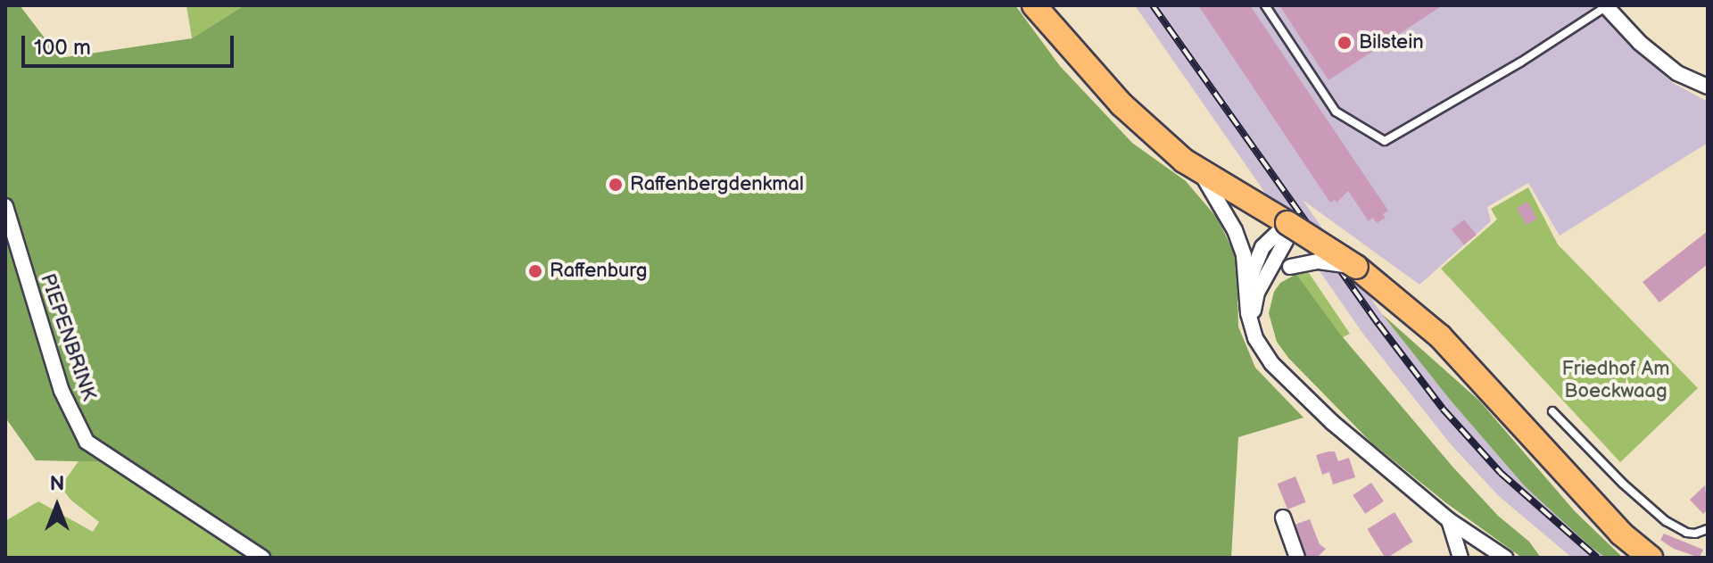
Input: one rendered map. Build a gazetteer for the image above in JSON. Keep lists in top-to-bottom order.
{
  "streets": {
    "street": ["PIEPENBRINK"]
  },
  "parks": ["Friedhof Am Boeckwaag"],
  "places": ["Bilstein", "Raffenbergdenkmal", "Raffenburg"],
  "scale_bar": "100 m",
  "north": "top"
}
